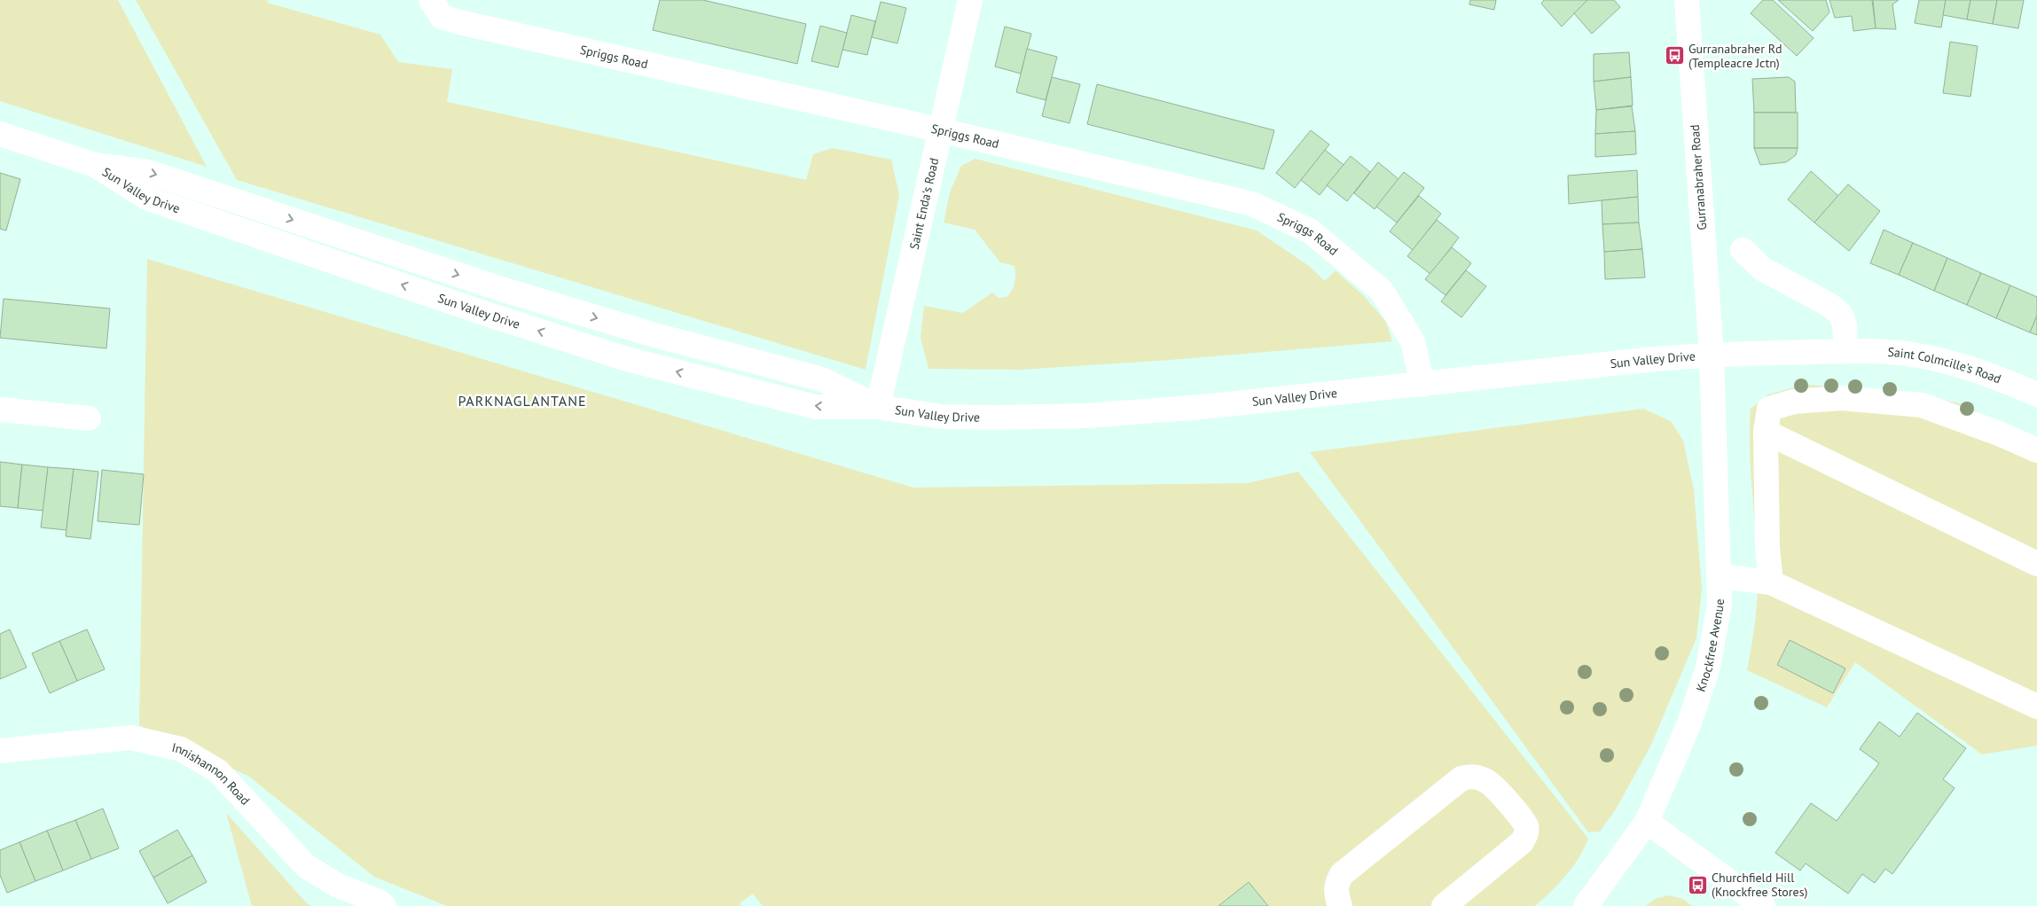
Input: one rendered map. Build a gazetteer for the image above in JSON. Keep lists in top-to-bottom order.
{
  "streets": {
    "street": [
      "Spriggs Road",
      "Gurranabraher Road",
      "Sun Valley Drive",
      "Saint Enda's Road",
      "Saint Colmcille's Road",
      "Knockfree Avenue",
      "Innishannon Road"
    ]
  },
  "crossings": [
    ["Spriggs Road", "Sun Valley Drive"],
    ["Spriggs Road", "Saint Enda's Road"],
    ["Gurranabraher Road", "Sun Valley Drive"],
    ["Gurranabraher Road", "Saint Colmcille's Road"],
    ["Gurranabraher Road", "Knockfree Avenue"],
    ["Sun Valley Drive", "Saint Enda's Road"],
    ["Sun Valley Drive", "Saint Colmcille's Road"],
    ["Sun Valley Drive", "Knockfree Avenue"],
    ["Saint Colmcille's Road", "Knockfree Avenue"]
  ],
  "districts": ["PARKNAGLANTANE"],
  "places": {
    "bus stop": ["Gurranabraher Rd (Templeacre Jctn)", "Churchfield Hill (Knockfree Stores)"]
  }
}
